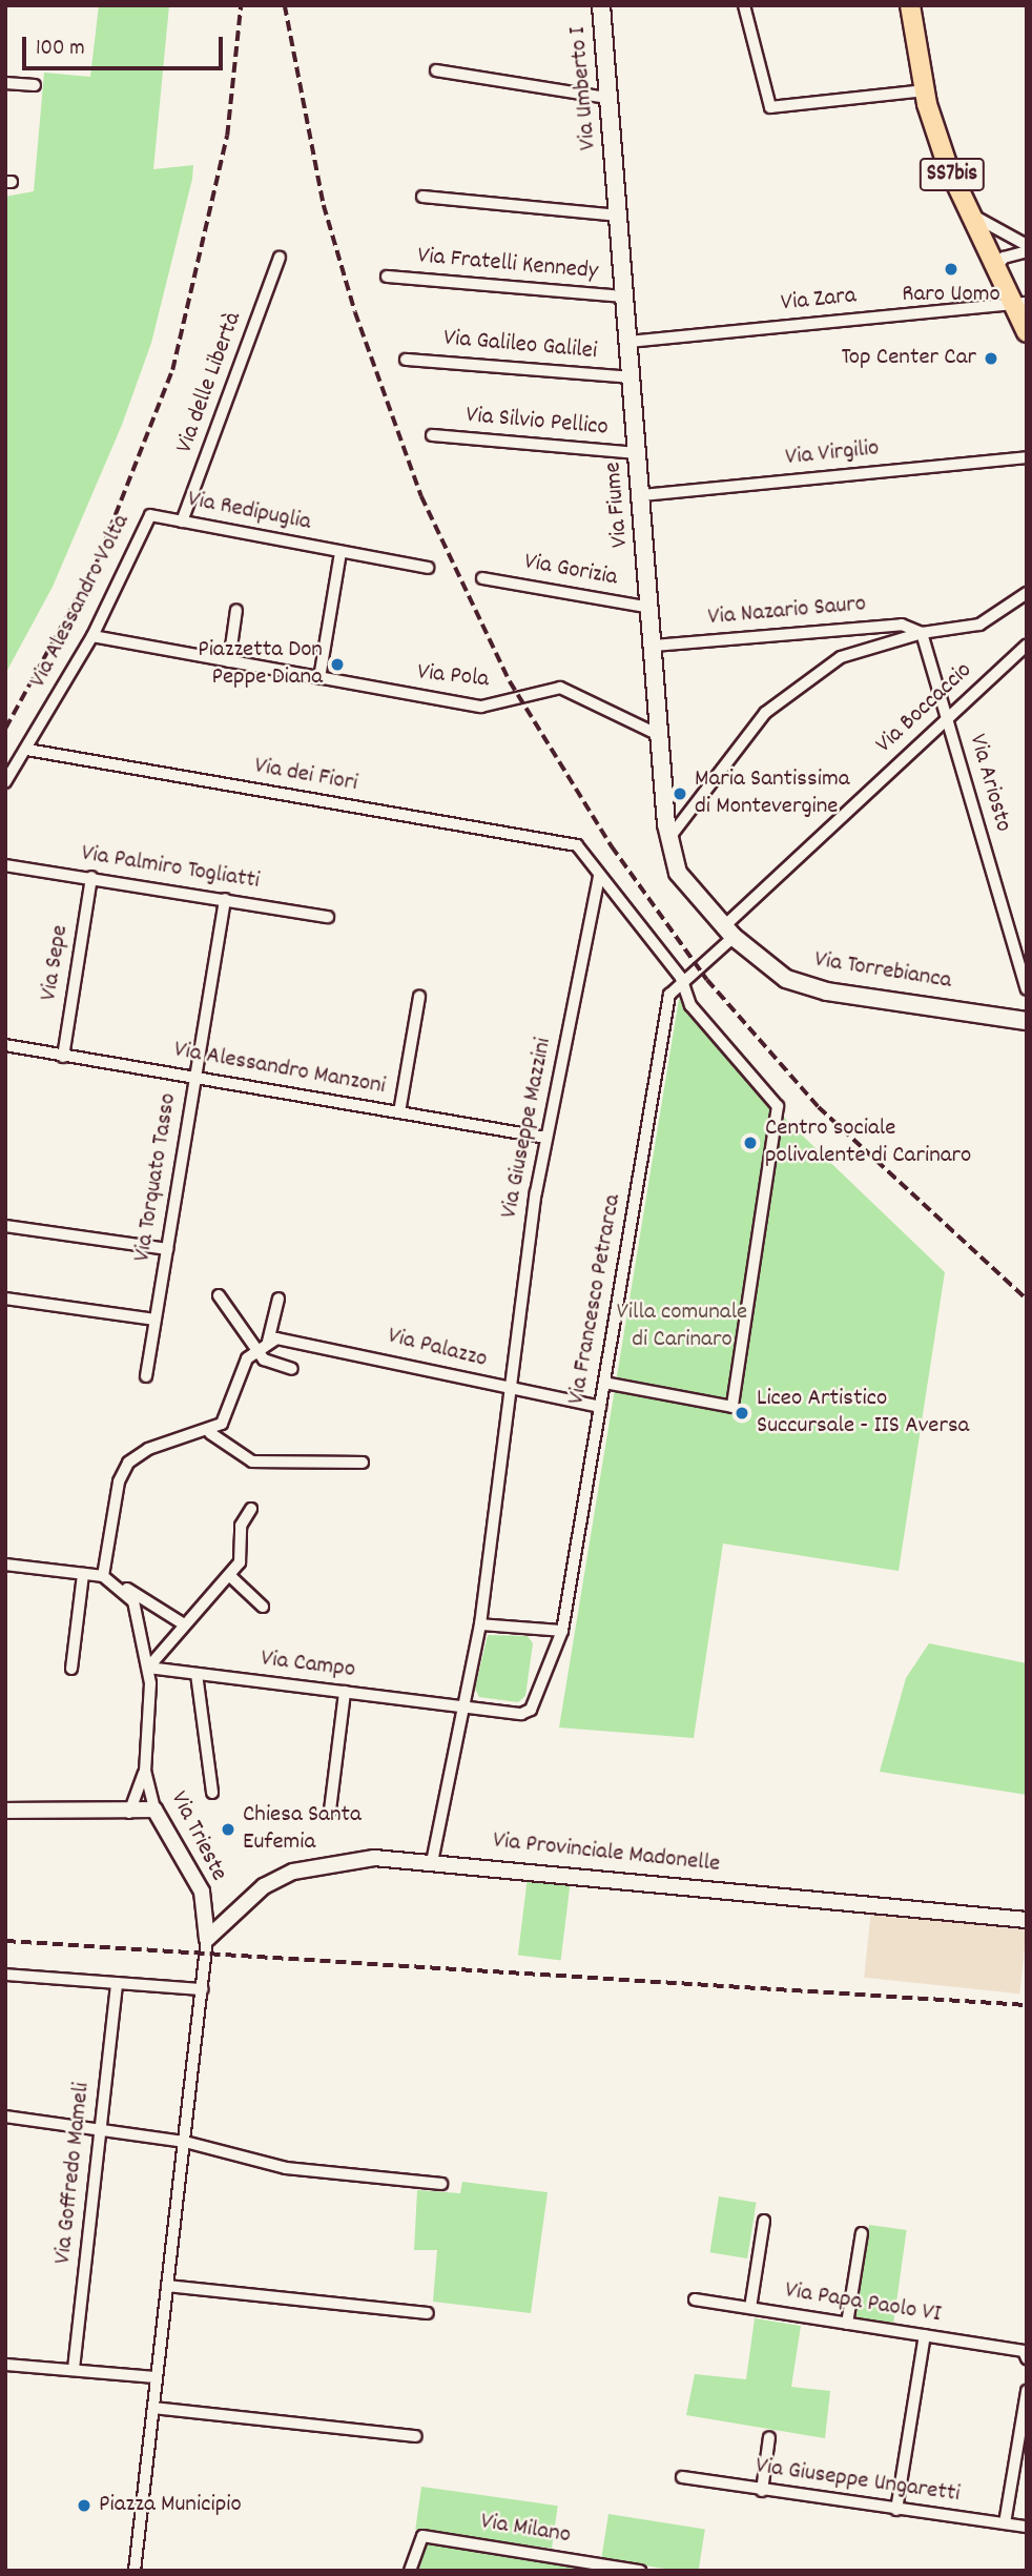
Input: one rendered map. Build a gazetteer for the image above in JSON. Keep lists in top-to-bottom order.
{
  "streets": {
    "main road": [
      "Via Umberto I",
      "SS7bis",
      "Via Fiume",
      "Via Torrebianca"
    ],
    "street": [
      "Via Fratelli Kennedy",
      "Via Zara",
      "Via Galileo Galilei",
      "Via delle Libertà",
      "Via Silvio Pellico",
      "Via Virgilio",
      "Via Redipuglia",
      "Via Gorizia",
      "Via Alessandro Volta",
      "Via Nazario Sauro",
      "Via Pola",
      "Via Boccaccio",
      "Via dei Fiori",
      "Via Ariosto",
      "Via Palmiro Togliatti",
      "Via Sepe",
      "Via Alessandro Manzoni",
      "Via Giuseppe Mazzini",
      "Via Torquato Tasso",
      "Via Francesco Petrarca",
      "Via Palazzo",
      "Via Campo",
      "Via Trieste",
      "Via Provinciale Madonelle",
      "Via Goffredo Mameli",
      "Via Papa Paolo VI",
      "Via Giuseppe Ungaretti",
      "Via Milano"
    ]
  },
  "crossings": [
    ["Via Umberto I", "Via Fiume"],
    ["SS7bis", "Via Zara"],
    ["Via Fratelli Kennedy", "Via Fiume"],
    ["Via Zara", "Via Fiume"],
    ["Via Galileo Galilei", "Via Fiume"],
    ["Via delle Libertà", "Via Redipuglia"],
    ["Via Silvio Pellico", "Via Fiume"],
    ["Via Virgilio", "Via Fiume"],
    ["Via Fiume", "Via Gorizia"],
    ["Via Fiume", "Via Nazario Sauro"],
    ["Via Fiume", "Via Pola"],
    ["Via Fiume", "Via Torrebianca"],
    ["Via Redipuglia", "Via Alessandro Volta"],
    ["Via Redipuglia", "Via Pola"],
    ["Via Alessandro Volta", "Via Pola"],
    ["Via Alessandro Volta", "Via dei Fiori"],
    ["Via Nazario Sauro", "Via Ariosto"],
    ["Via Boccaccio", "Via Ariosto"],
    ["Via Boccaccio", "Via Torrebianca"],
    ["Via Boccaccio", "Via Francesco Petrarca"],
    ["Via dei Fiori", "Via Giuseppe Mazzini"],
    ["Via Palmiro Togliatti", "Via Sepe"],
    ["Via Palmiro Togliatti", "Via Torquato Tasso"],
    ["Via Sepe", "Via Alessandro Manzoni"],
    ["Via Alessandro Manzoni", "Via Giuseppe Mazzini"],
    ["Via Alessandro Manzoni", "Via Torquato Tasso"],
    ["Via Giuseppe Mazzini", "Via Francesco Petrarca"],
    ["Via Giuseppe Mazzini", "Via Palazzo"],
    ["Via Giuseppe Mazzini", "Via Campo"],
    ["Via Giuseppe Mazzini", "Via Provinciale Madonelle"],
    ["Via Francesco Petrarca", "Via Palazzo"],
    ["Via Francesco Petrarca", "Via Campo"],
    ["Via Campo", "Via Trieste"],
    ["Via Trieste", "Via Provinciale Madonelle"]
  ],
  "parks": ["Villa comunale di Carinaro"],
  "places": [
    "Raro Uomo",
    "Top Center Car",
    "Piazzetta Don Peppe Diana",
    "Maria Santissima di Montevergine",
    "Centro sociale polivalente di Carinaro",
    "Liceo Artistico Succursale - IIS Aversa",
    "Chiesa Santa Eufemia",
    "Piazza Municipio"
  ],
  "scale_bar": "100 m"
}
